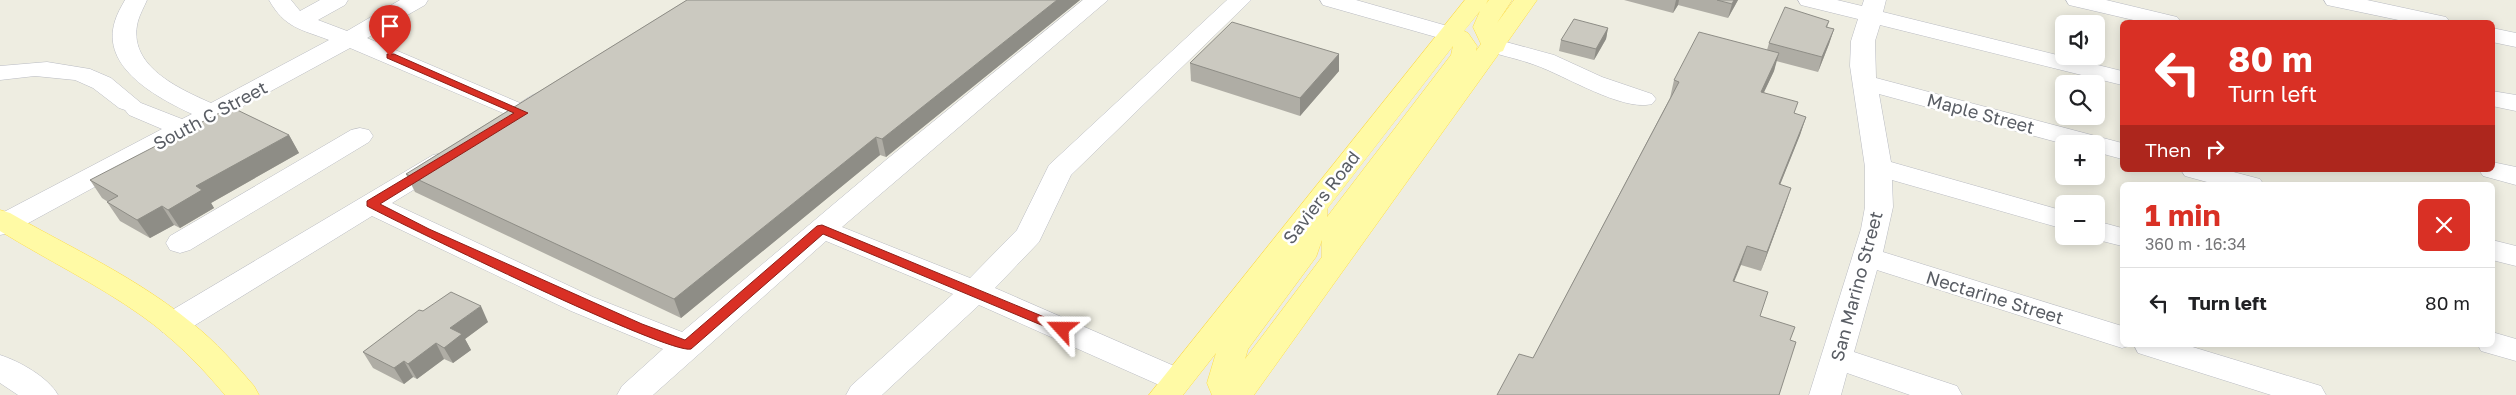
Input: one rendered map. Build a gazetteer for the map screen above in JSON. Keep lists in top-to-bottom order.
{
  "streets": {
    "main road": ["Saviers Road"],
    "street": [
      "Maple Street",
      "South C Street",
      "San Marino Street",
      "Nectarine Street"
    ]
  },
  "crossings": [
    ["Maple Street", "San Marino Street"],
    ["San Marino Street", "Nectarine Street"]
  ],
  "page": {
    "map_buttons": ["+", "−"],
    "turn": ["80 m", "Turn left"],
    "then": "Then",
    "heading": ["1 min", "360 m · 16:34"],
    "list": [
      {
        "name": "Turn left",
        "value": "80 m"
      }
    ]
  }
}
